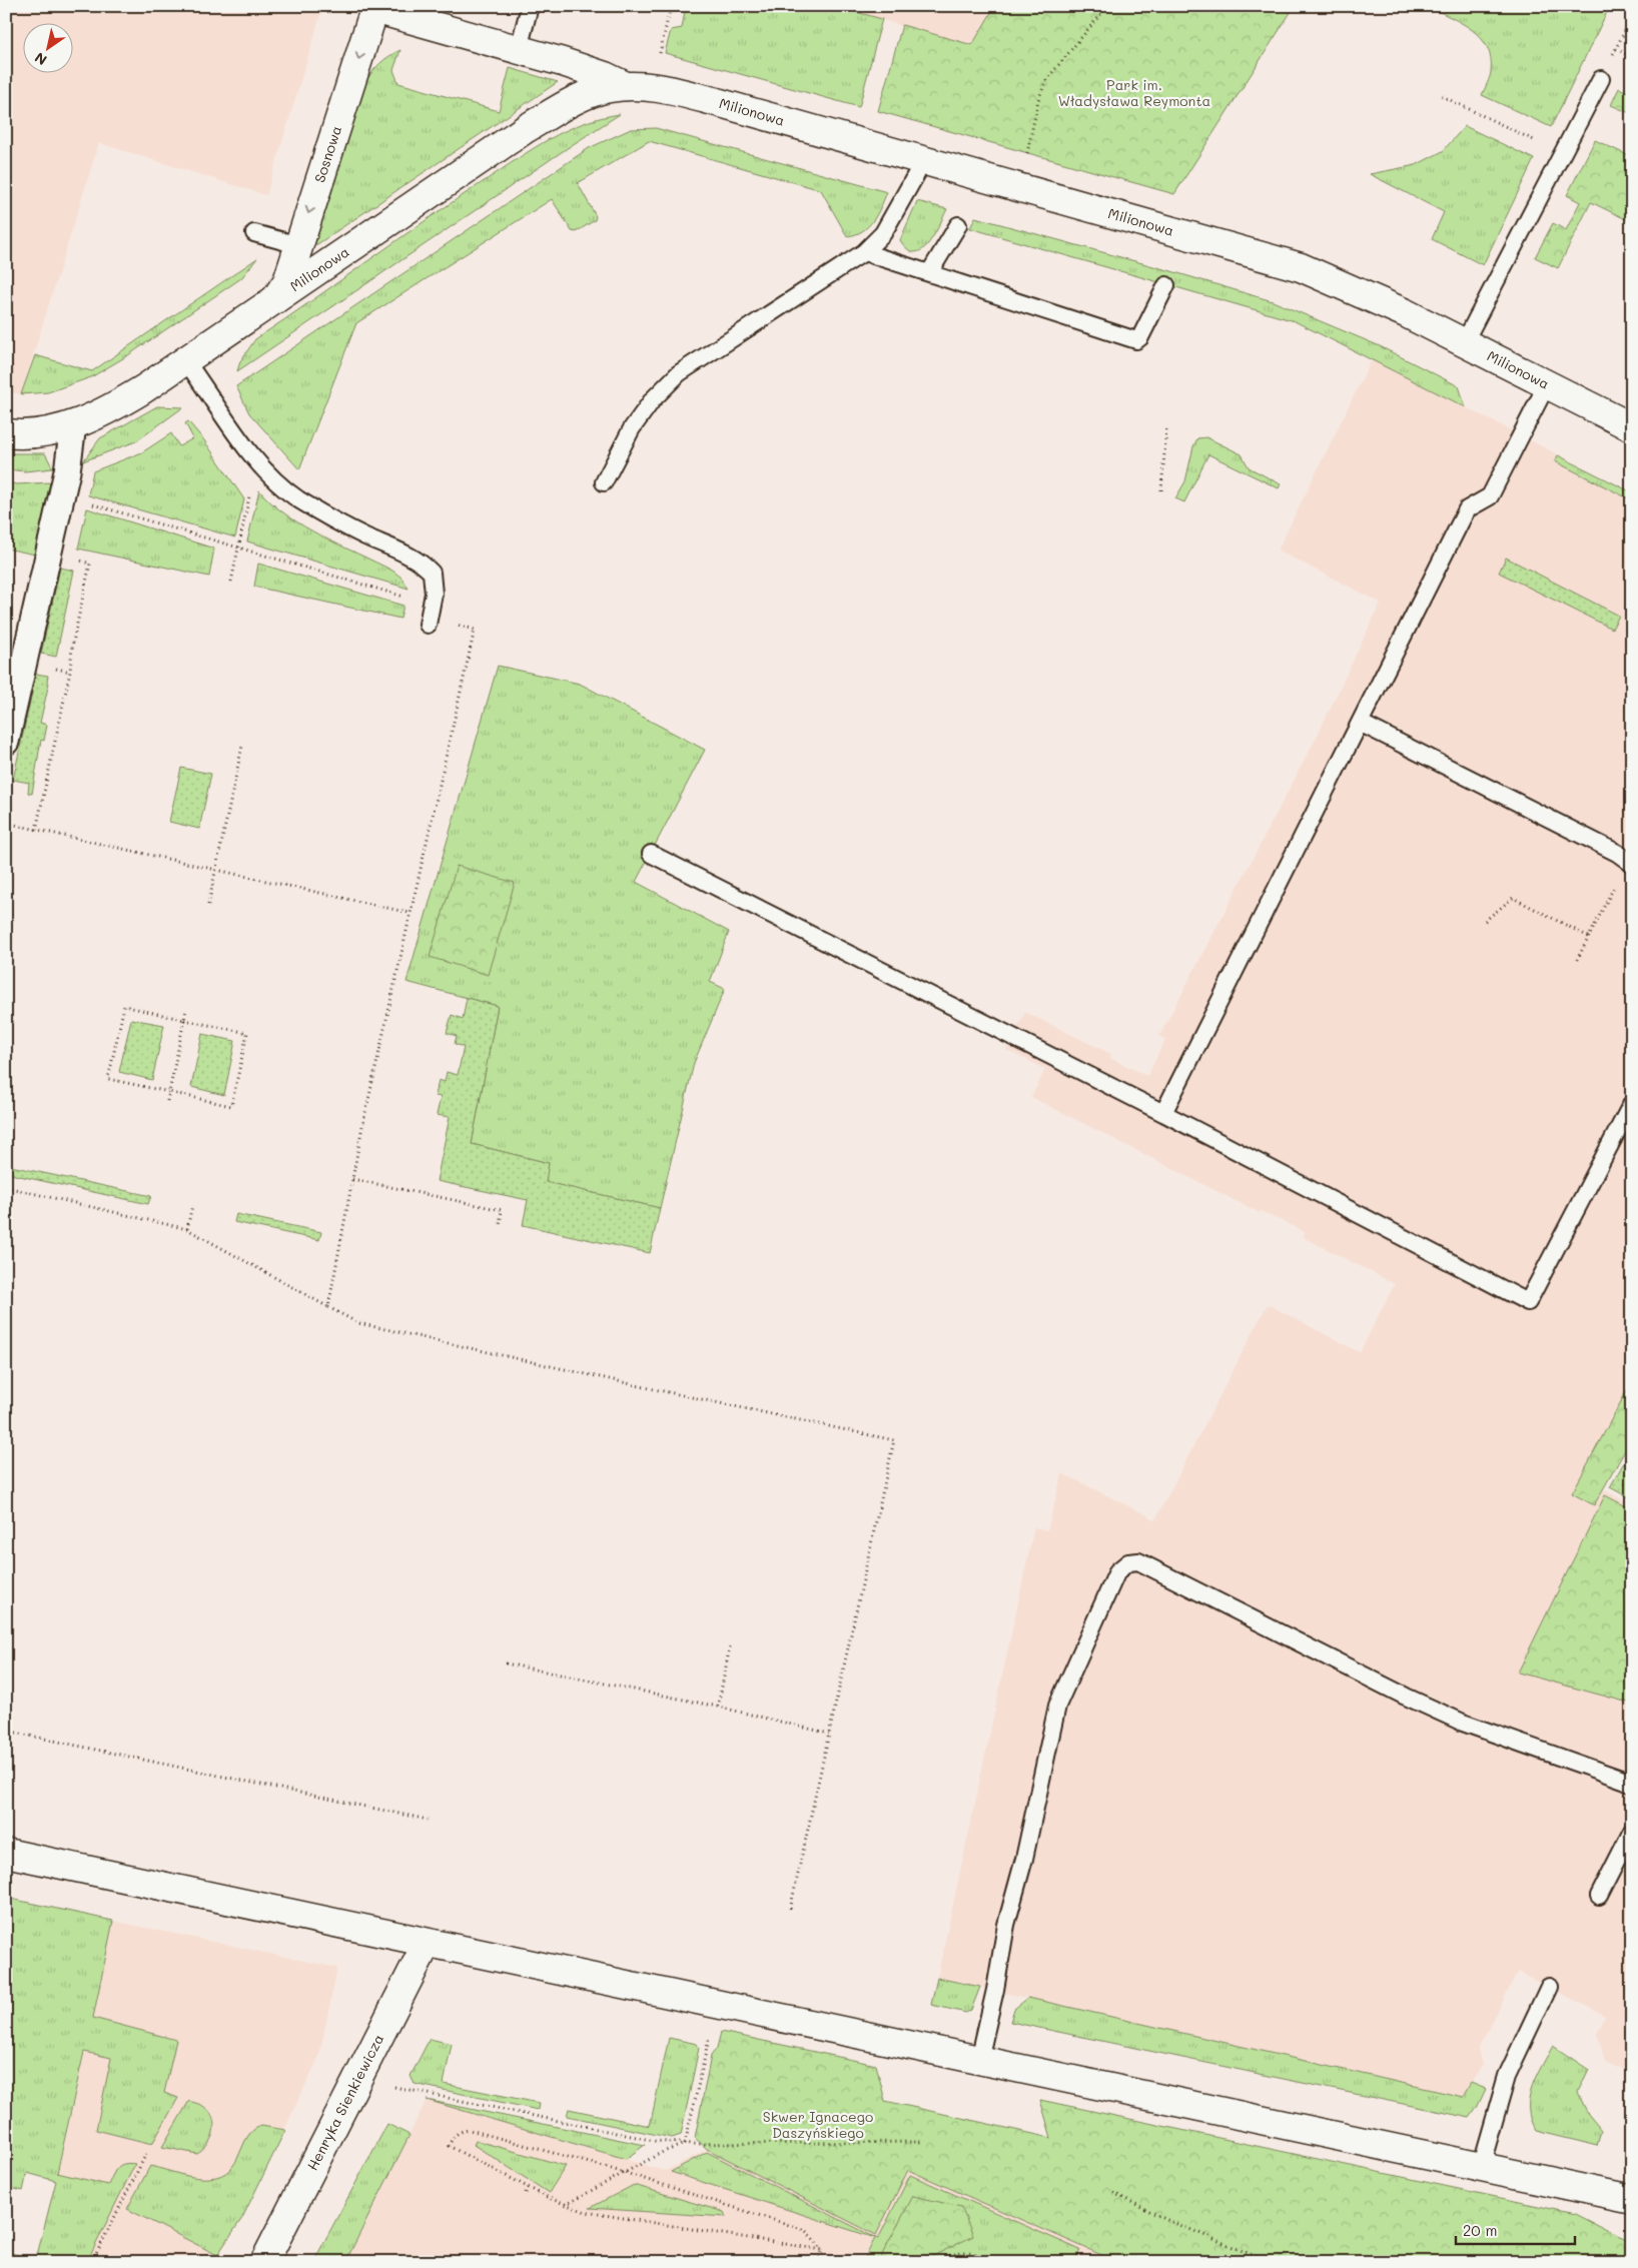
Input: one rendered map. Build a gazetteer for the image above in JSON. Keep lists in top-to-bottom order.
{
  "streets": {
    "street": ["Milionowa", "Sosnowa", "Henryka Sienkiewicza"]
  },
  "crossings": [
    ["Milionowa", "Sosnowa"]
  ],
  "one_way": ["Sosnowa"],
  "parks": ["Park im. Władysława Reymonta", "Skwer Ignacego Daszyńskiego"],
  "scale_bar": "20 m",
  "north": "bottom left"
}
